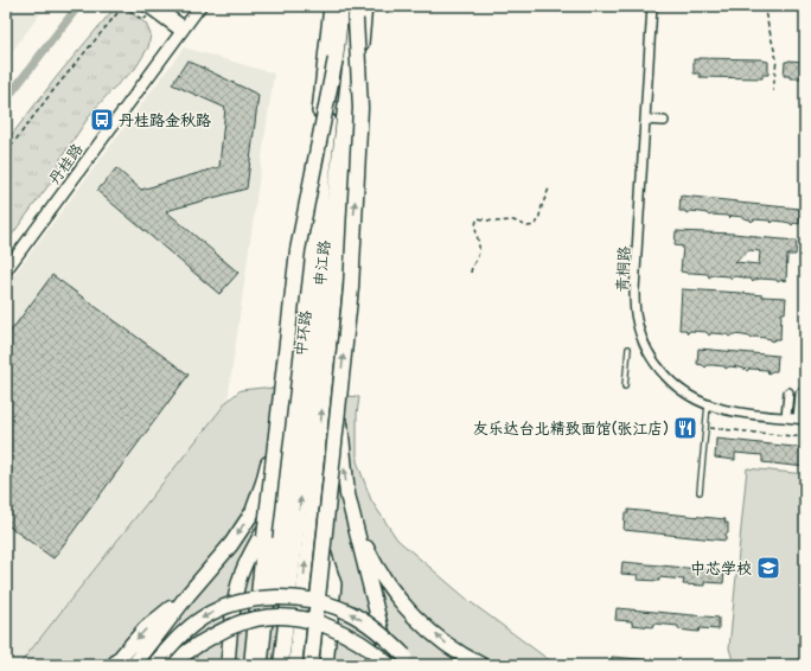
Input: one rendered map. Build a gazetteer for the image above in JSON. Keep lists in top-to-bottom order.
{
  "streets": {
    "highway": ["中环路"],
    "main road": ["申江路"],
    "street": ["丹桂路", "青桐路"]
  },
  "places": {
    "bus stop": ["丹桂路金秋路"],
    "restaurant": ["友乐达台北精致面馆(张江店)"],
    "school or university": ["中芯学校"]
  }
}
